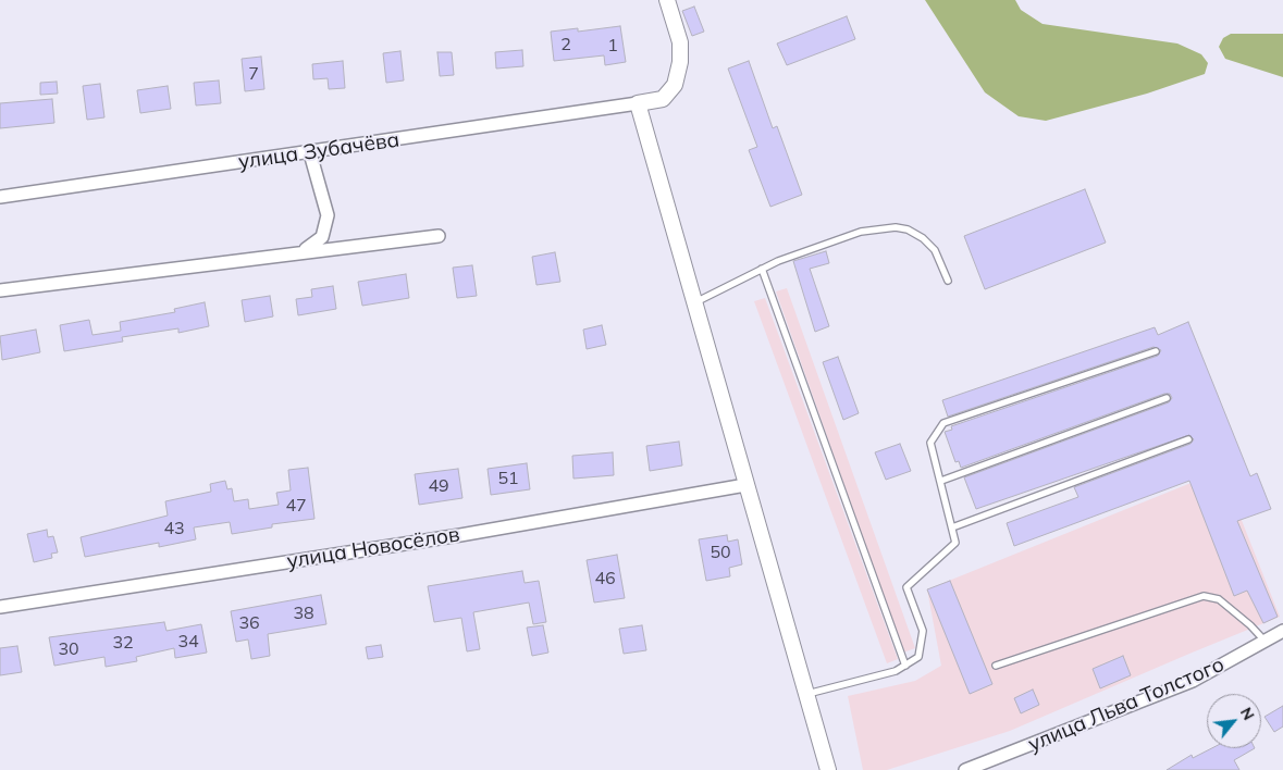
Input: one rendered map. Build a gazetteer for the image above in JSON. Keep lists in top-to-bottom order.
{
  "streets": {
    "street": ["улица Зубачёва", "улица Новосёлов", "улица Льва Толстого"]
  },
  "house_numbers": [
    "2",
    "1",
    "7",
    "51",
    "49",
    "47",
    "43",
    "50",
    "46",
    "38",
    "36",
    "34",
    "32",
    "30"
  ],
  "north": "top right"
}
